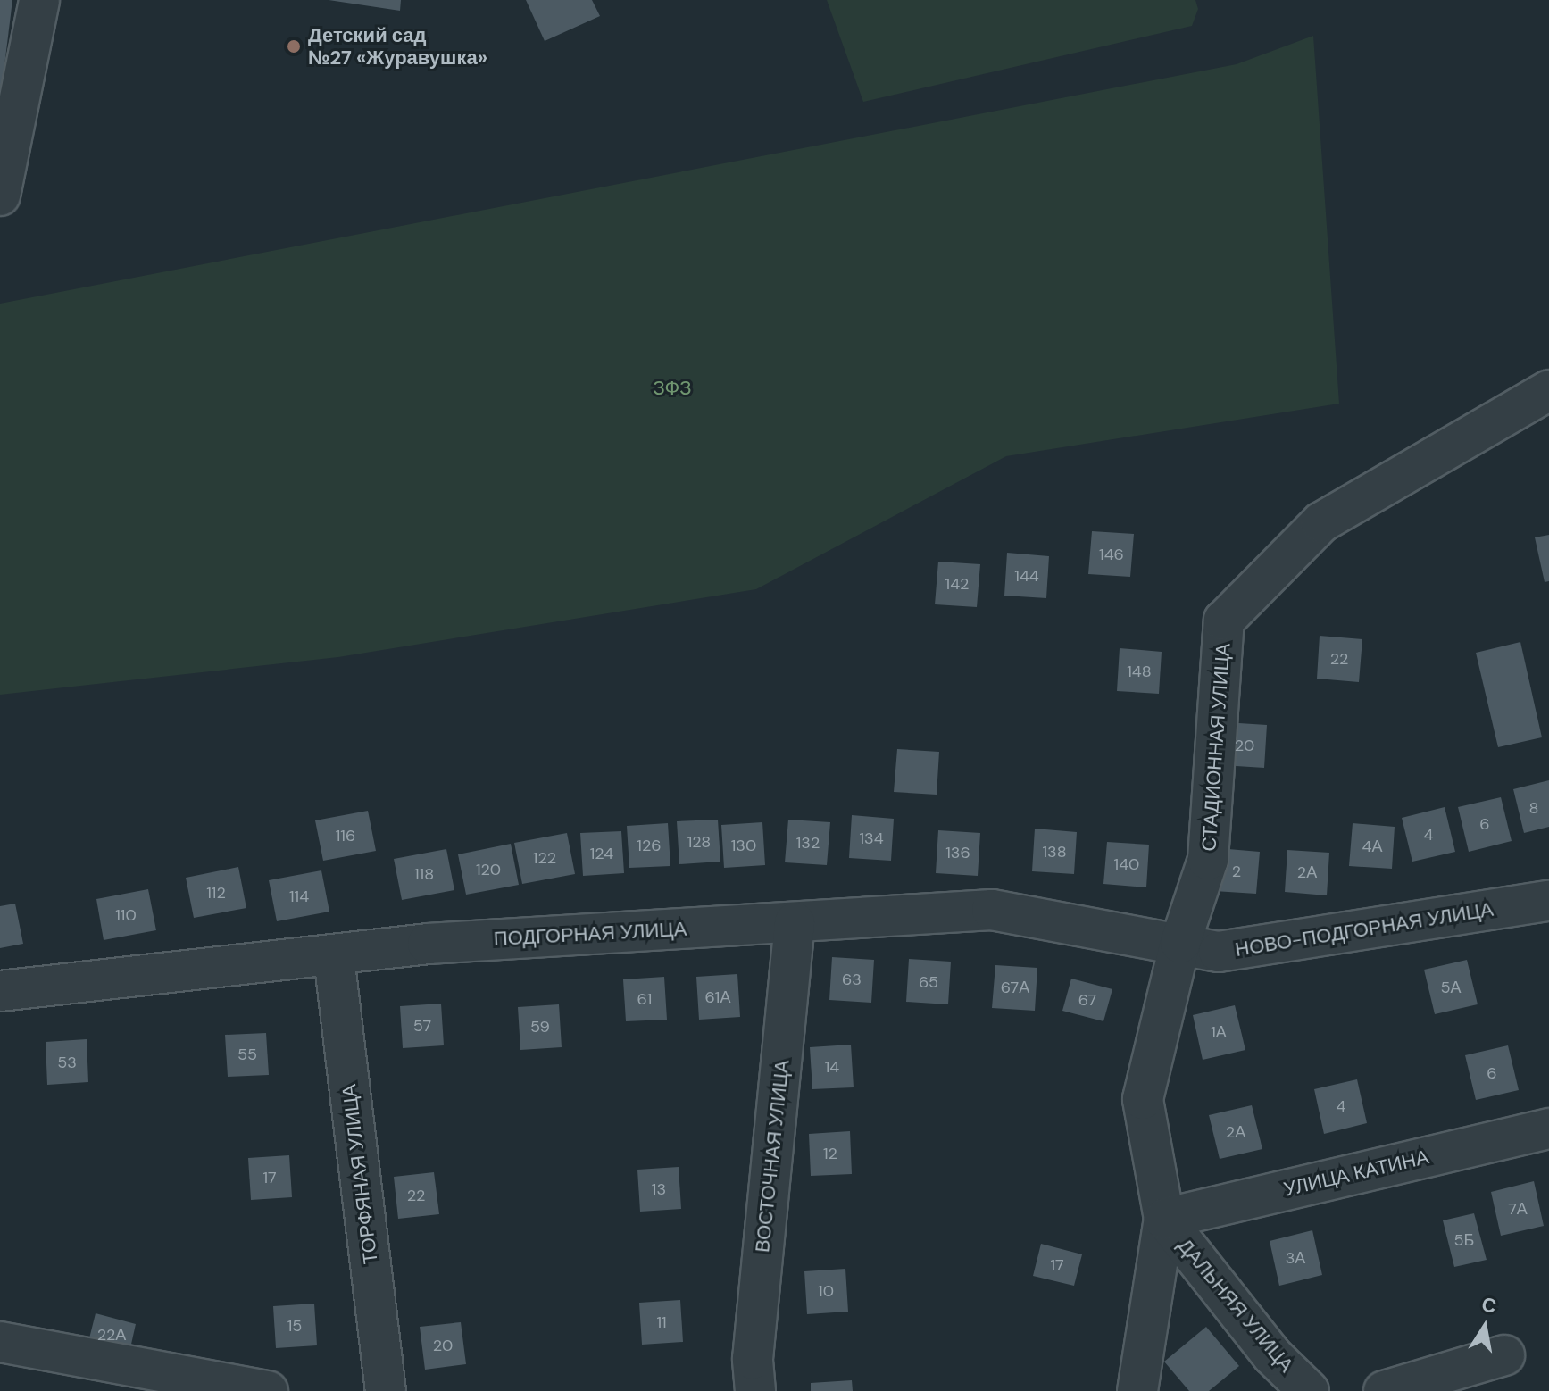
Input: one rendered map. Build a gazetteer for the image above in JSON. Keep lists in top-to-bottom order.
{
  "streets": {
    "street": [
      "СТАДИОННАЯ УЛИЦА",
      "НОВО-ПОДГОРНАЯ УЛИЦА",
      "ПОДГОРНАЯ УЛИЦА",
      "ВОСТОЧНАЯ УЛИЦА",
      "УЛИЦА КАТИНА",
      "ТОРФЯНАЯ УЛИЦА",
      "ДАЛЬНЯЯ УЛИЦА"
    ]
  },
  "crossings": [
    ["СТАДИОННАЯ УЛИЦА", "НОВО-ПОДГОРНАЯ УЛИЦА"],
    ["СТАДИОННАЯ УЛИЦА", "ПОДГОРНАЯ УЛИЦА"],
    ["СТАДИОННАЯ УЛИЦА", "УЛИЦА КАТИНА"],
    ["СТАДИОННАЯ УЛИЦА", "ДАЛЬНЯЯ УЛИЦА"],
    ["НОВО-ПОДГОРНАЯ УЛИЦА", "ПОДГОРНАЯ УЛИЦА"],
    ["ПОДГОРНАЯ УЛИЦА", "ВОСТОЧНАЯ УЛИЦА"],
    ["ПОДГОРНАЯ УЛИЦА", "ТОРФЯНАЯ УЛИЦА"],
    ["УЛИЦА КАТИНА", "ДАЛЬНЯЯ УЛИЦА"]
  ],
  "parks": ["ЗФЗ"],
  "places": ["Детский сад №27 «Журавушка»"],
  "house_numbers": [
    "146",
    "144",
    "142",
    "22",
    "148",
    "20",
    "8",
    "6",
    "4",
    "116",
    "134",
    "128",
    "132",
    "126",
    "130",
    "4А",
    "138",
    "136",
    "124",
    "122",
    "140",
    "120",
    "2",
    "2А",
    "118",
    "112",
    "114",
    "110",
    "63",
    "65",
    "67А",
    "5А",
    "61А",
    "61",
    "67",
    "57",
    "59",
    "1А",
    "55",
    "53",
    "14",
    "6",
    "4",
    "2А",
    "12",
    "17",
    "13",
    "22",
    "7А",
    "5Б",
    "3А",
    "17",
    "10",
    "11",
    "15",
    "22А",
    "20"
  ],
  "north": "top"
}
